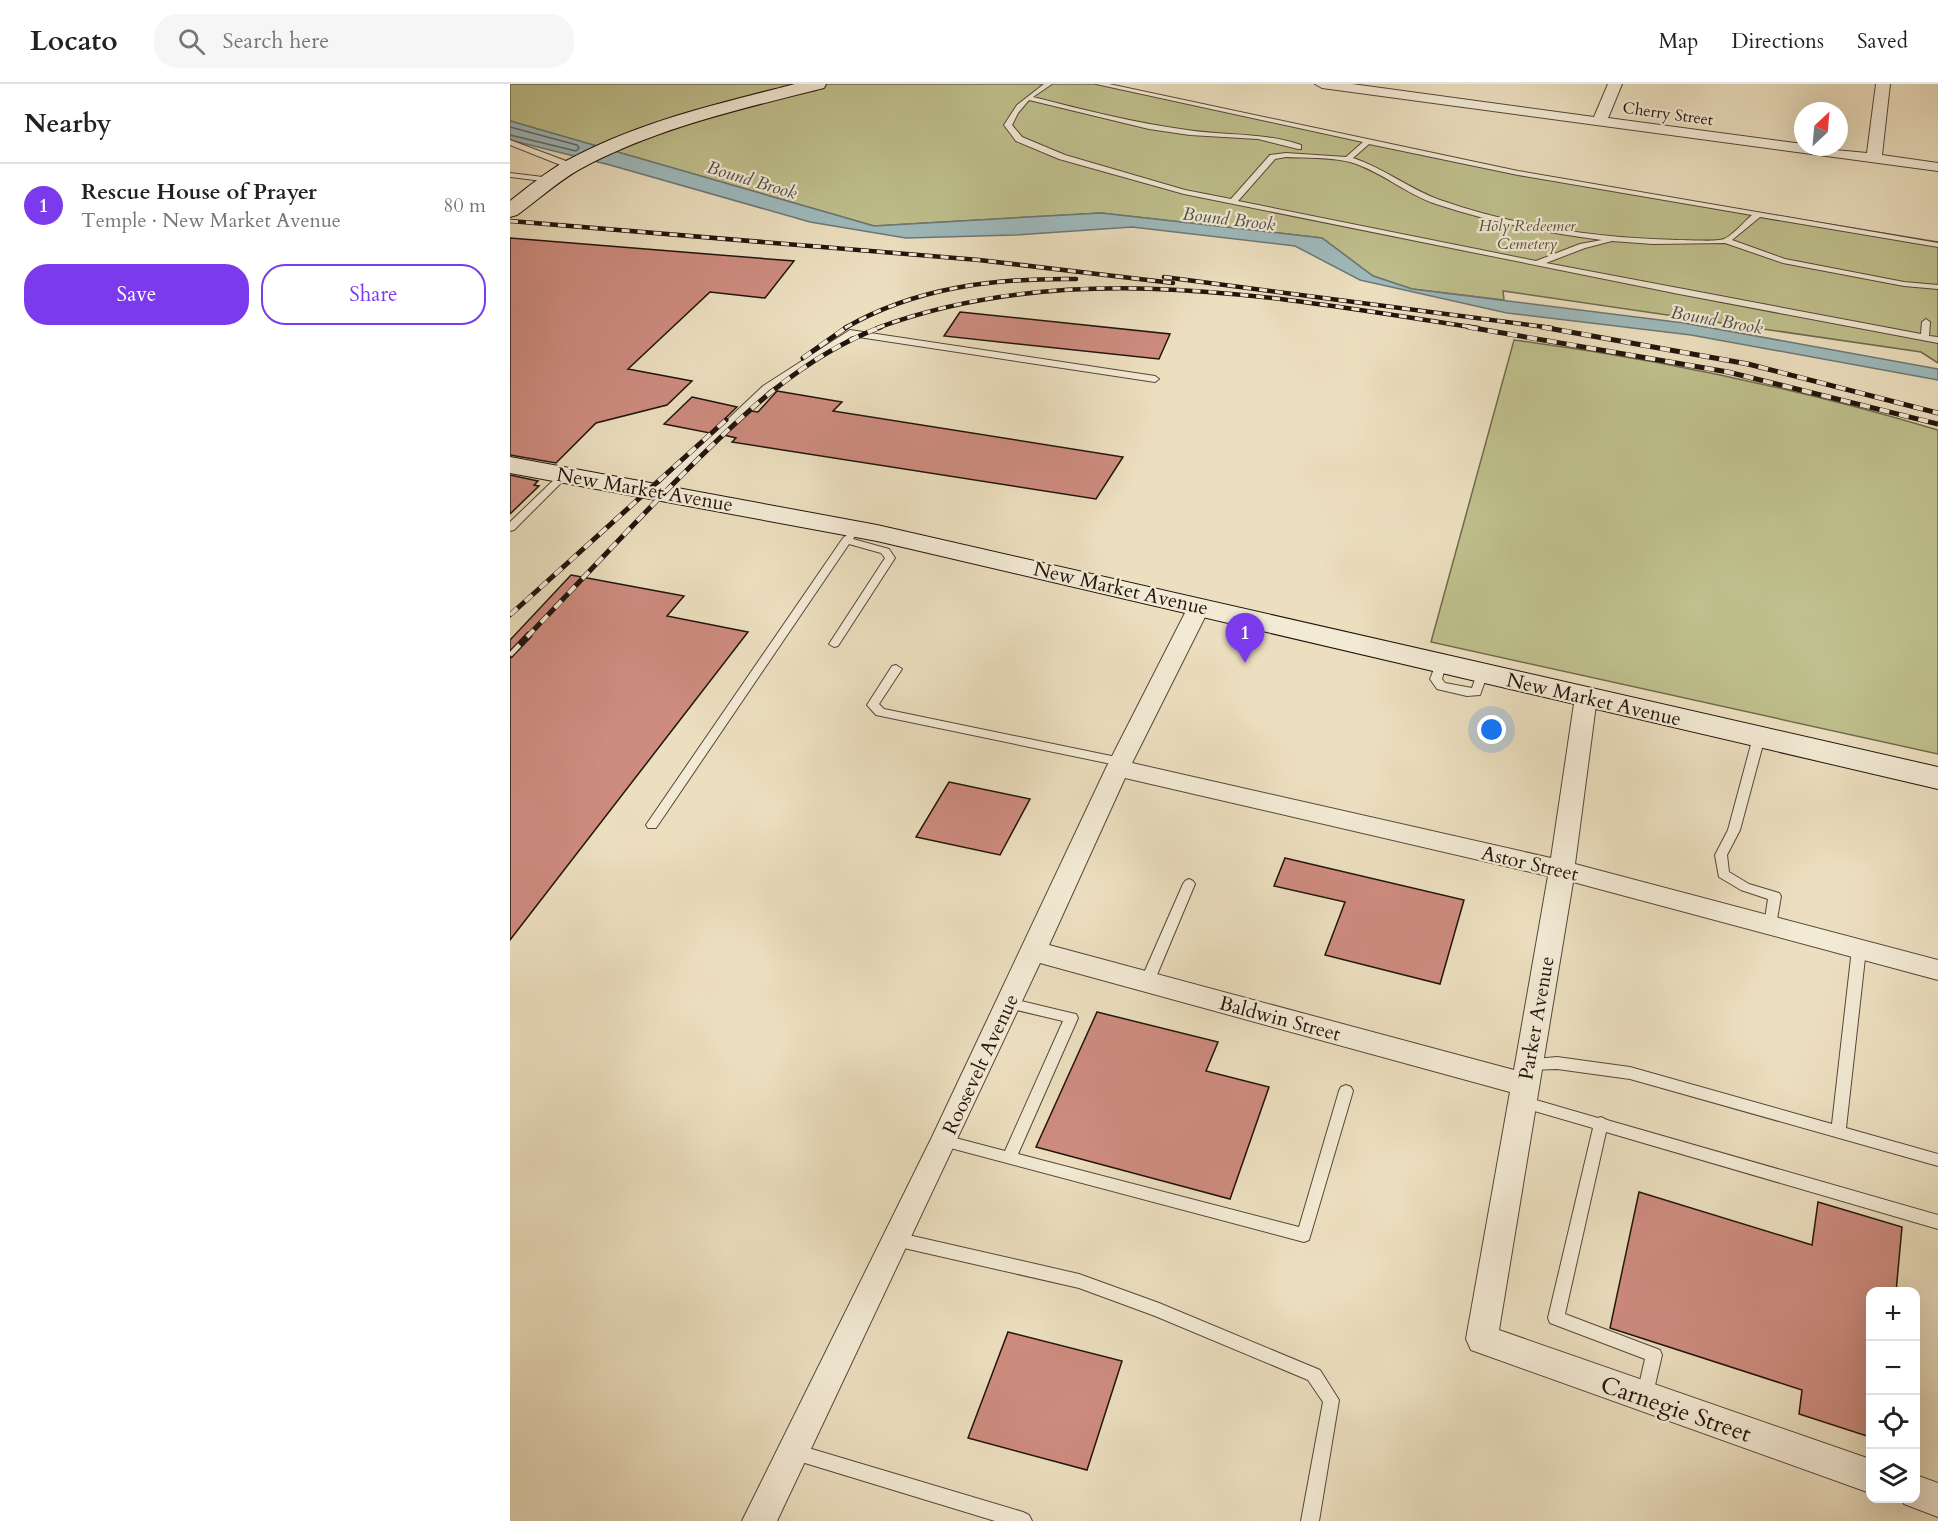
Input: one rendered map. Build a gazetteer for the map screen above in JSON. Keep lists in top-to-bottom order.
{
  "streets": {
    "main road": ["New Market Avenue"],
    "street": [
      "Cherry Street",
      "Astor Street",
      "Baldwin Street",
      "Parker Avenue",
      "Roosevelt Avenue",
      "Carnegie Street"
    ]
  },
  "crossings": [
    ["New Market Avenue", "Parker Avenue"],
    ["New Market Avenue", "Roosevelt Avenue"],
    ["Astor Street", "Parker Avenue"],
    ["Astor Street", "Roosevelt Avenue"],
    ["Baldwin Street", "Parker Avenue"],
    ["Baldwin Street", "Roosevelt Avenue"],
    ["Parker Avenue", "Carnegie Street"]
  ],
  "water": ["Bound Brook"],
  "parks": ["Holy Redeemer Cemetery"],
  "north": "top right",
  "page": {
    "header": "Locato",
    "search": "Search here",
    "nav": ["Map", "Directions", "Saved"],
    "heading": "Nearby",
    "list": [
      {
        "mark": "1",
        "name": "Rescue House of Prayer",
        "note": "Temple · New Market Avenue",
        "value": "80 m"
      }
    ],
    "buttons": ["Save", "Share"],
    "pins": "1",
    "map_buttons": ["+", "−"]
  }
}
